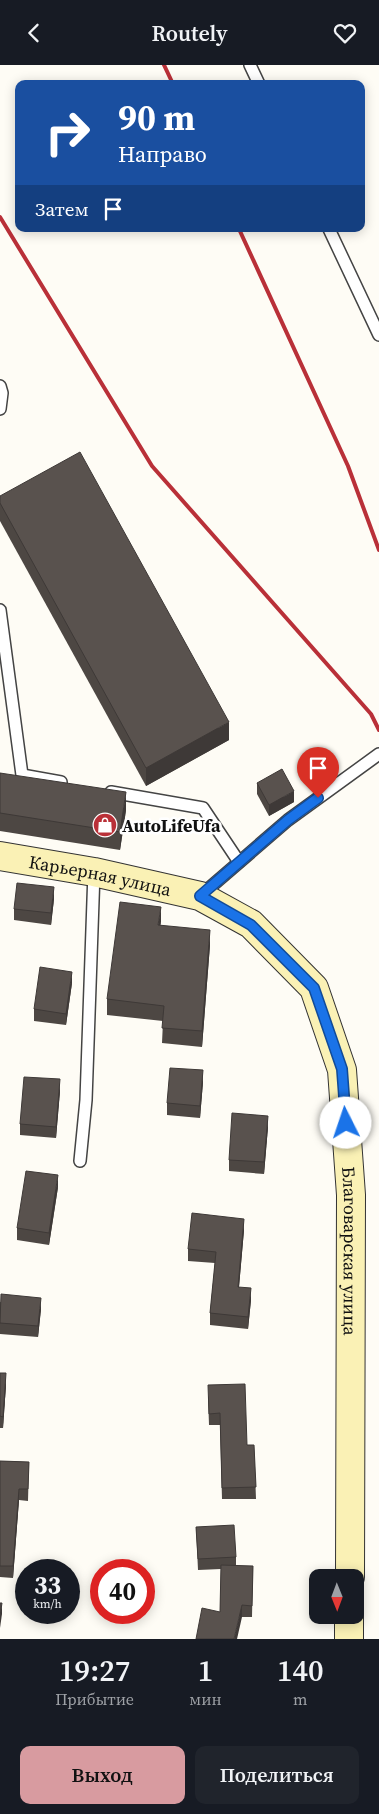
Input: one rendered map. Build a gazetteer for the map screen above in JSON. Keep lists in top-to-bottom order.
{
  "streets": {
    "street": ["Карьерная улица", "Благоварская улица"]
  },
  "crossings": [
    ["Карьерная улица", "Благоварская улица"]
  ],
  "places": {
    "shop": ["AutoLifeUfa"]
  },
  "north": "bottom",
  "page": {
    "header": "Routely",
    "turn": ["90 m", "Направо"],
    "then": "Затем",
    "speed": "33 km/h",
    "limit": "40",
    "eta": [
      "19:27",
      "Прибытие",
      "1",
      "мин",
      "140",
      "m"
    ],
    "buttons": ["Выход", "Поделиться"]
  }
}
